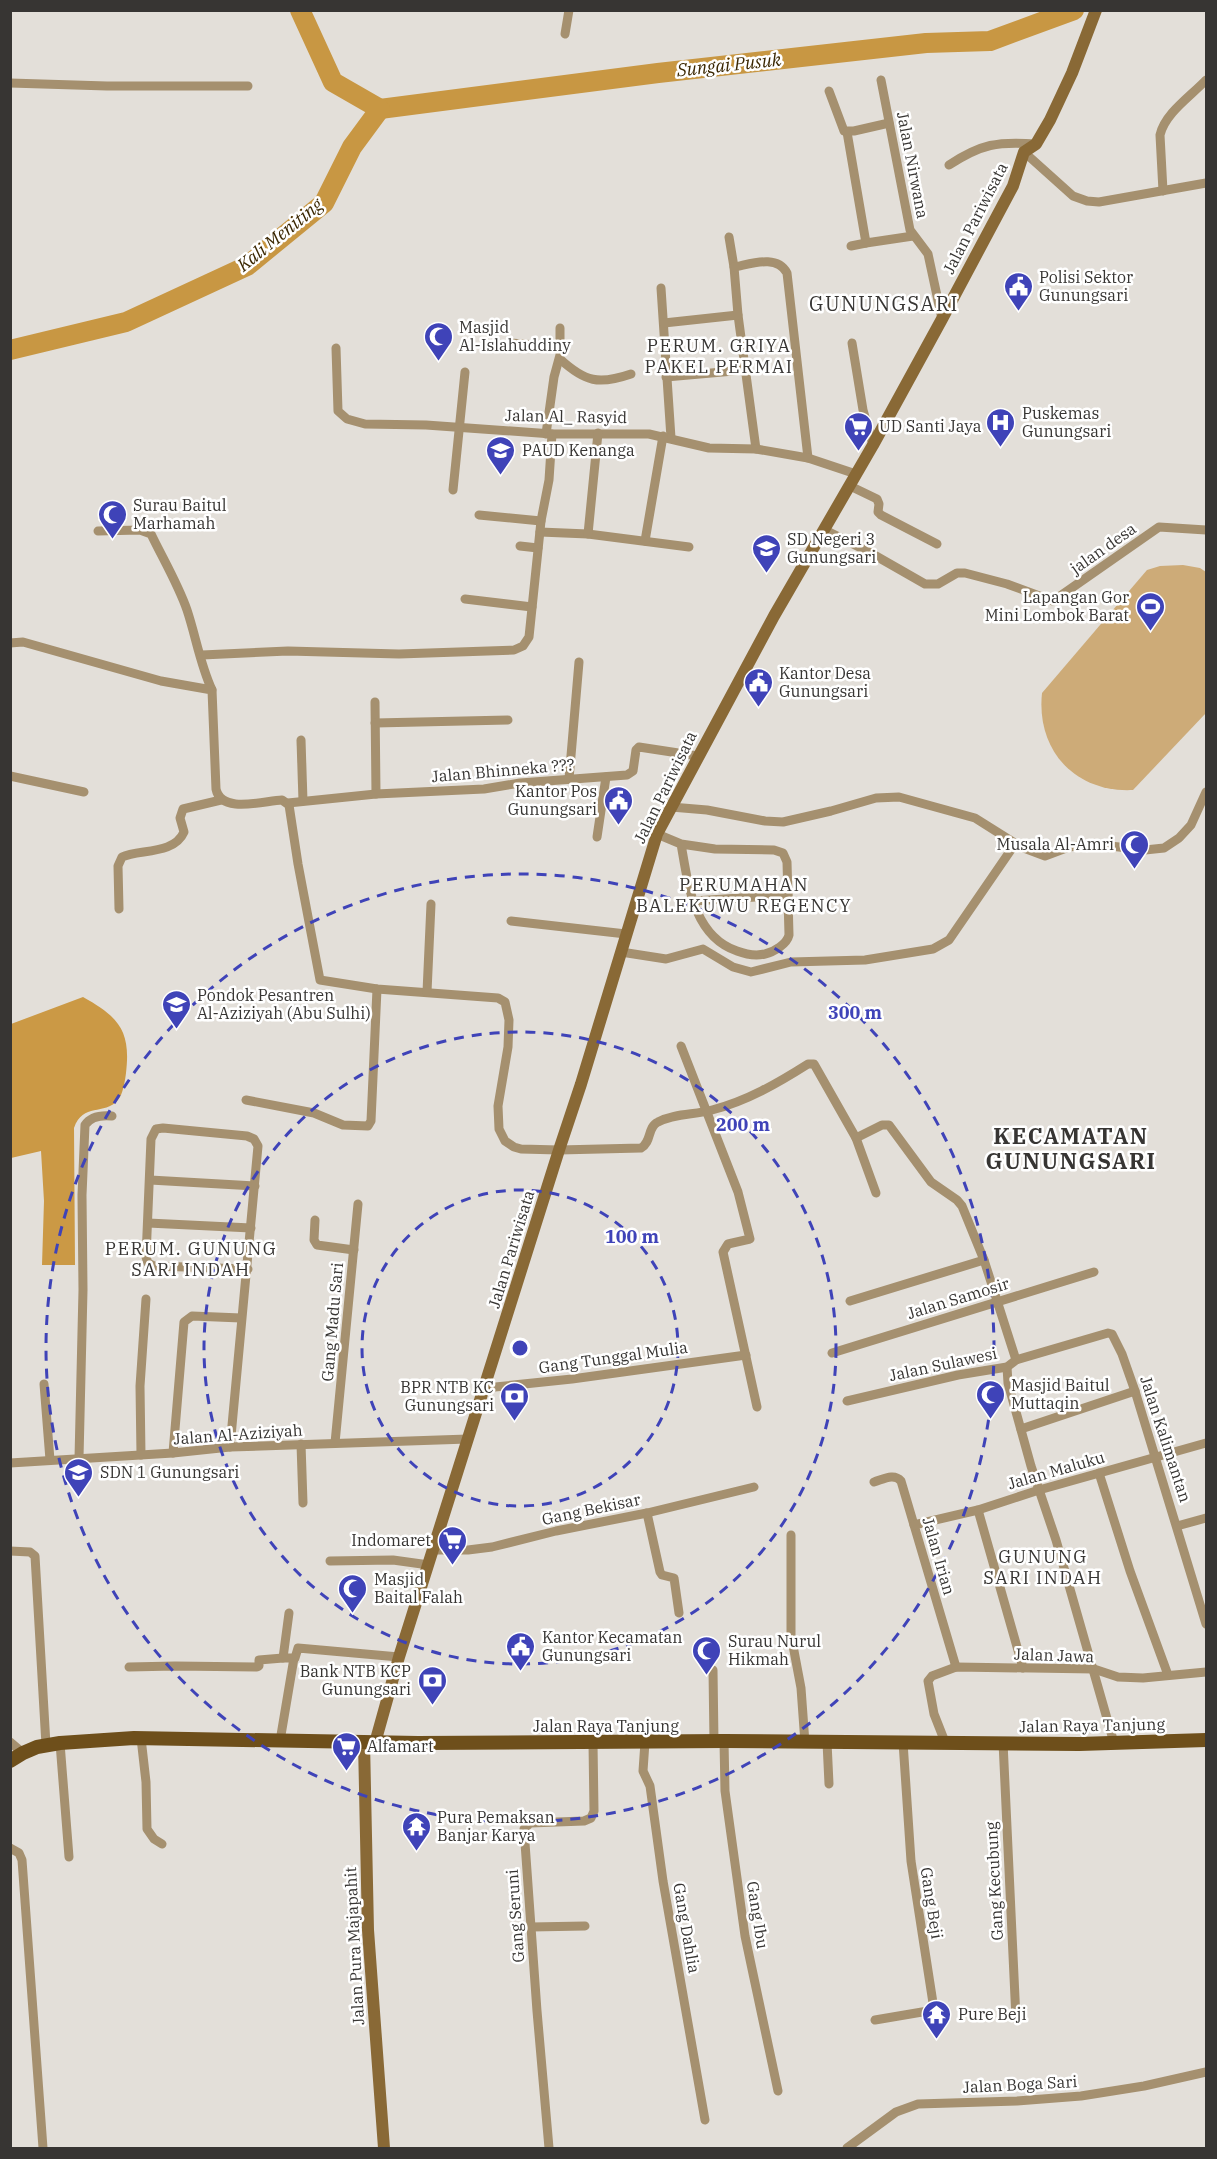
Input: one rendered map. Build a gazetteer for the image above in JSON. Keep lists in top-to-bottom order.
{
  "streets": {
    "main road": ["Jalan Pariwisata", "Jalan Raya Tanjung", "Jalan Pura Majapahit"],
    "street": [
      "Jalan Nirwana",
      "Jalan Al_ Rasyid",
      "jalan desa",
      "Jalan Bhinneka ???",
      "Jalan Samosir",
      "Gang Madu Sari",
      "Gang Tunggal Mulia",
      "Jalan Sulawesi",
      "Jalan Al-Aziziyah",
      "Jalan Kalimantan",
      "Jalan Maluku",
      "Gang Bekisar",
      "Jalan Irian",
      "Jalan Jawa",
      "Gang Kecubung",
      "Gang Beji",
      "Gang Ibu",
      "Gang Seruni",
      "Gang Dahlia",
      "Jalan Boga Sari"
    ]
  },
  "crossings": [
    ["Jalan Nirwana", "Jalan Pariwisata"],
    ["Jalan Pariwisata", "Jalan Al_ Rasyid"],
    ["Jalan Pariwisata", "jalan desa"],
    ["Jalan Pariwisata", "Jalan Bhinneka ???"],
    ["Jalan Pariwisata", "Gang Tunggal Mulia"],
    ["Jalan Pariwisata", "Jalan Al-Aziziyah"],
    ["Jalan Pariwisata", "Gang Bekisar"],
    ["Jalan Pariwisata", "Jalan Raya Tanjung"],
    ["Jalan Pariwisata", "Jalan Pura Majapahit"],
    ["Gang Madu Sari", "Jalan Al-Aziziyah"],
    ["Jalan Sulawesi", "Jalan Kalimantan"],
    ["Jalan Kalimantan", "Jalan Maluku"],
    ["Jalan Maluku", "Jalan Irian"],
    ["Jalan Irian", "Jalan Jawa"],
    ["Jalan Jawa", "Jalan Raya Tanjung"],
    ["Jalan Raya Tanjung", "Gang Kecubung"],
    ["Jalan Raya Tanjung", "Gang Beji"],
    ["Jalan Raya Tanjung", "Gang Ibu"],
    ["Jalan Raya Tanjung", "Gang Seruni"],
    ["Jalan Raya Tanjung", "Gang Dahlia"],
    ["Jalan Raya Tanjung", "Jalan Pura Majapahit"]
  ],
  "districts": [
    "GUNUNGSARI",
    "PERUM. GRIYA PAKEL PERMAI",
    "PERUMAHAN BALEKUWU REGENCY",
    "KECAMATAN GUNUNGSARI",
    "PERUM. GUNUNG SARI INDAH",
    "GUNUNG SARI INDAH"
  ],
  "water": ["Sungai Pusuk", "Kali Meniting"],
  "places": {
    "public building": [
      "Polisi Sektor Gunungsari",
      "Kantor Desa Gunungsari",
      "Kantor Pos Gunungsari",
      "Kantor Kecamatan Gunungsari"
    ],
    "mosque": [
      "Masjid Al-Islahuddiny",
      "Surau Baitul Marhamah",
      "Musala Al-Amri",
      "Masjid Baitul Muttaqin",
      "Masjid Baital Falah",
      "Surau Nurul Hikmah"
    ],
    "hospital": ["Puskemas Gunungsari"],
    "supermarket": ["UD Santi Jaya", "Indomaret", "Alfamart"],
    "school or university": [
      "PAUD Kenanga",
      "SD Negeri 3 Gunungsari",
      "Pondok Pesantren Al-Aziziyah (Abu Sulhi)",
      "SDN 1 Gunungsari"
    ],
    "sports": ["Lapangan Gor Mini Lombok Barat"],
    "bank": ["BPR NTB KC Gunungsari", "Bank NTB KCP Gunungsari"],
    "temple": ["Pura Pemaksan Banjar Karya", "Pure Beji"]
  },
  "rings": ["300 m", "200 m", "100 m"]
}
